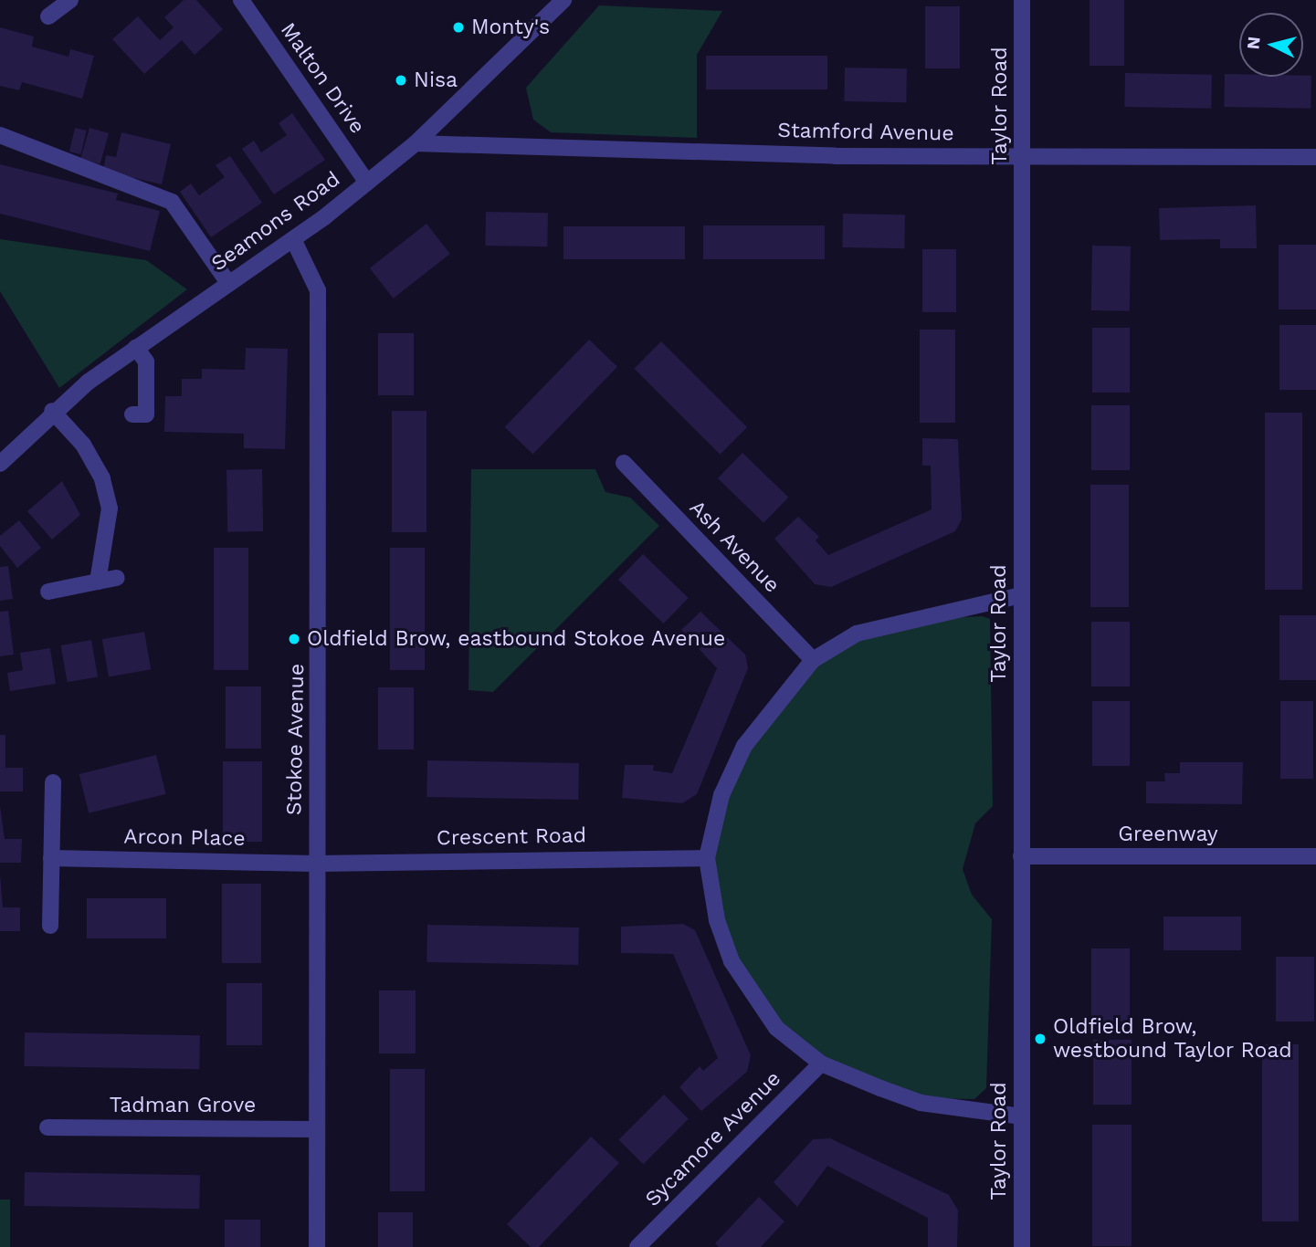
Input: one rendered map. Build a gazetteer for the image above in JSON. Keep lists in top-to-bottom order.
{
  "streets": {
    "street": [
      "Malton Drive",
      "Taylor Road",
      "Stamford Avenue",
      "Seamons Road",
      "Ash Avenue",
      "Stokoe Avenue",
      "Greenway",
      "Crescent Road",
      "Arcon Place",
      "Tadman Grove",
      "Sycamore Avenue"
    ]
  },
  "crossings": [
    ["Malton Drive", "Seamons Road"],
    ["Taylor Road", "Stamford Avenue"],
    ["Taylor Road", "Greenway"],
    ["Stamford Avenue", "Seamons Road"],
    ["Seamons Road", "Stokoe Avenue"],
    ["Stokoe Avenue", "Crescent Road"],
    ["Stokoe Avenue", "Arcon Place"],
    ["Stokoe Avenue", "Tadman Grove"],
    ["Crescent Road", "Arcon Place"]
  ],
  "places": [
    "Monty's",
    "Nisa",
    "Oldfield Brow, eastbound Stokoe Avenue",
    "Oldfield Brow, westbound Taylor Road"
  ],
  "north": "left"
}
